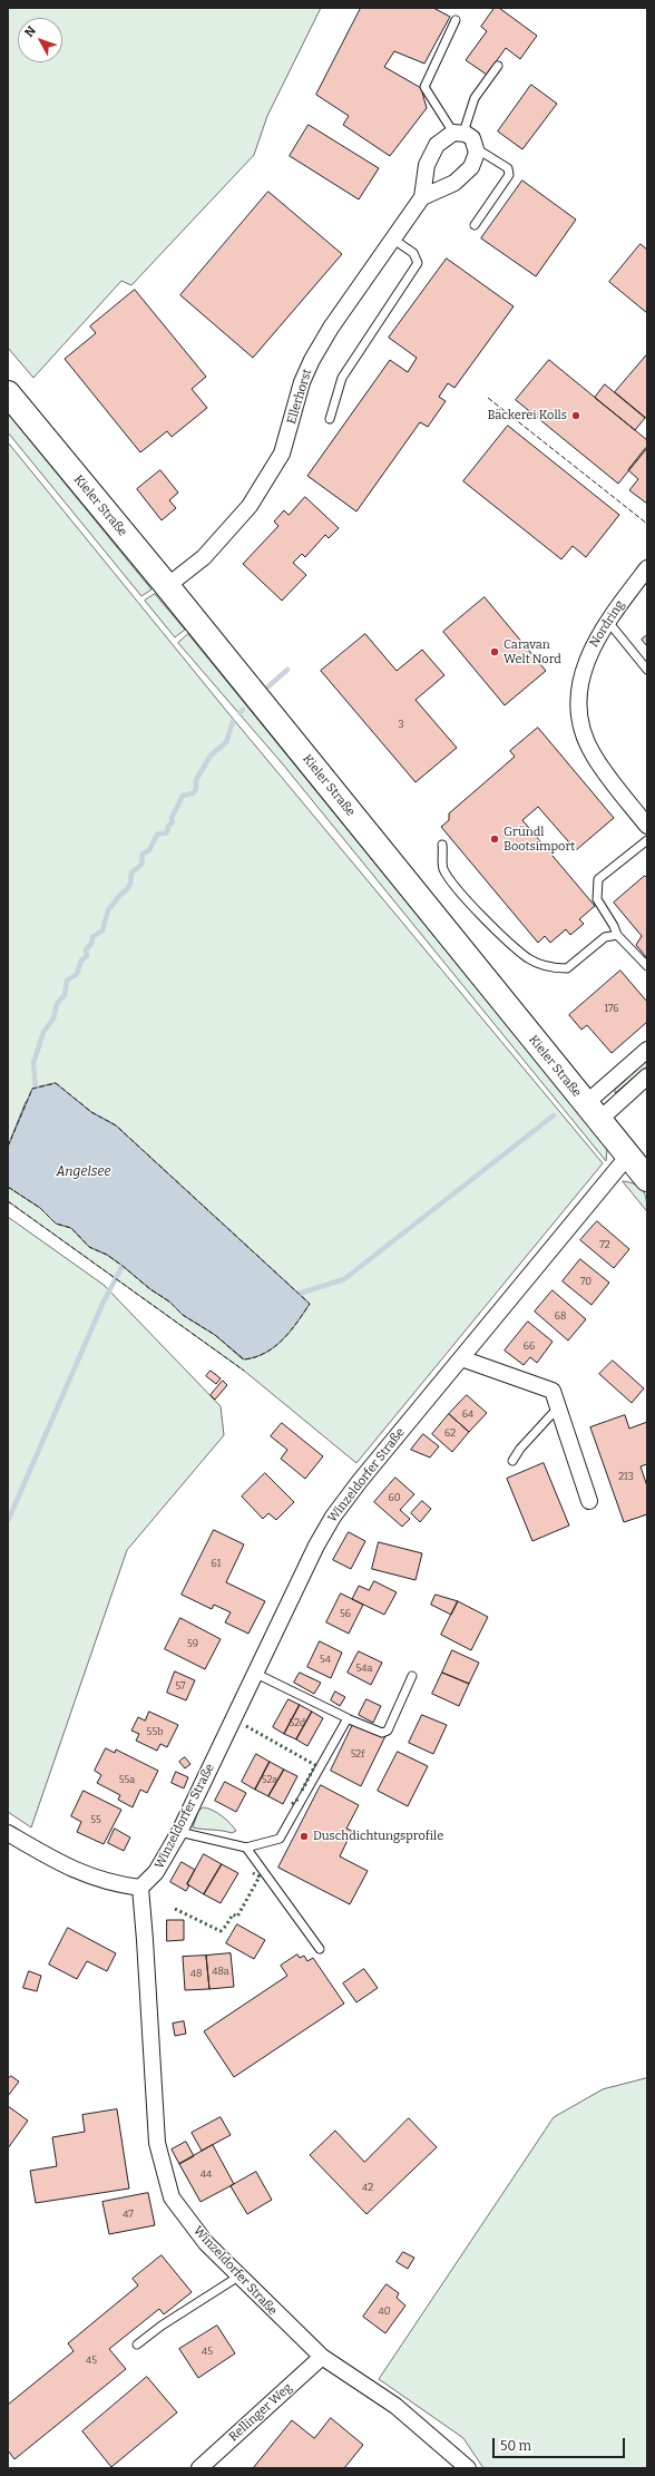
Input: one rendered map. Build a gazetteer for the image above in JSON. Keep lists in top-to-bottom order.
{
  "streets": {
    "main road": ["Kieler Straße"],
    "street": [
      "Ellerhorst",
      "Nordring",
      "Winzeldorfer Straße",
      "Rellinger Weg"
    ]
  },
  "crossings": [
    ["Ellerhorst", "Kieler Straße"],
    ["Kieler Straße", "Winzeldorfer Straße"],
    ["Winzeldorfer Straße", "Rellinger Weg"]
  ],
  "water": ["Angelsee"],
  "places": [
    "Bäckerei Kolls",
    "Caravan Welt Nord",
    "Gründl Bootsimport",
    "Duschdichtungsprofile"
  ],
  "house_numbers": [
    "3",
    "176",
    "72",
    "70",
    "68",
    "66",
    "64",
    "62",
    "213",
    "60",
    "61",
    "56",
    "59",
    "54",
    "54a",
    "57",
    "52d",
    "55b",
    "52f",
    "55a",
    "52a",
    "55",
    "48a",
    "48",
    "44",
    "42",
    "47",
    "40",
    "45",
    "45"
  ],
  "scale_bar": "50 m",
  "north": "top left"
}
